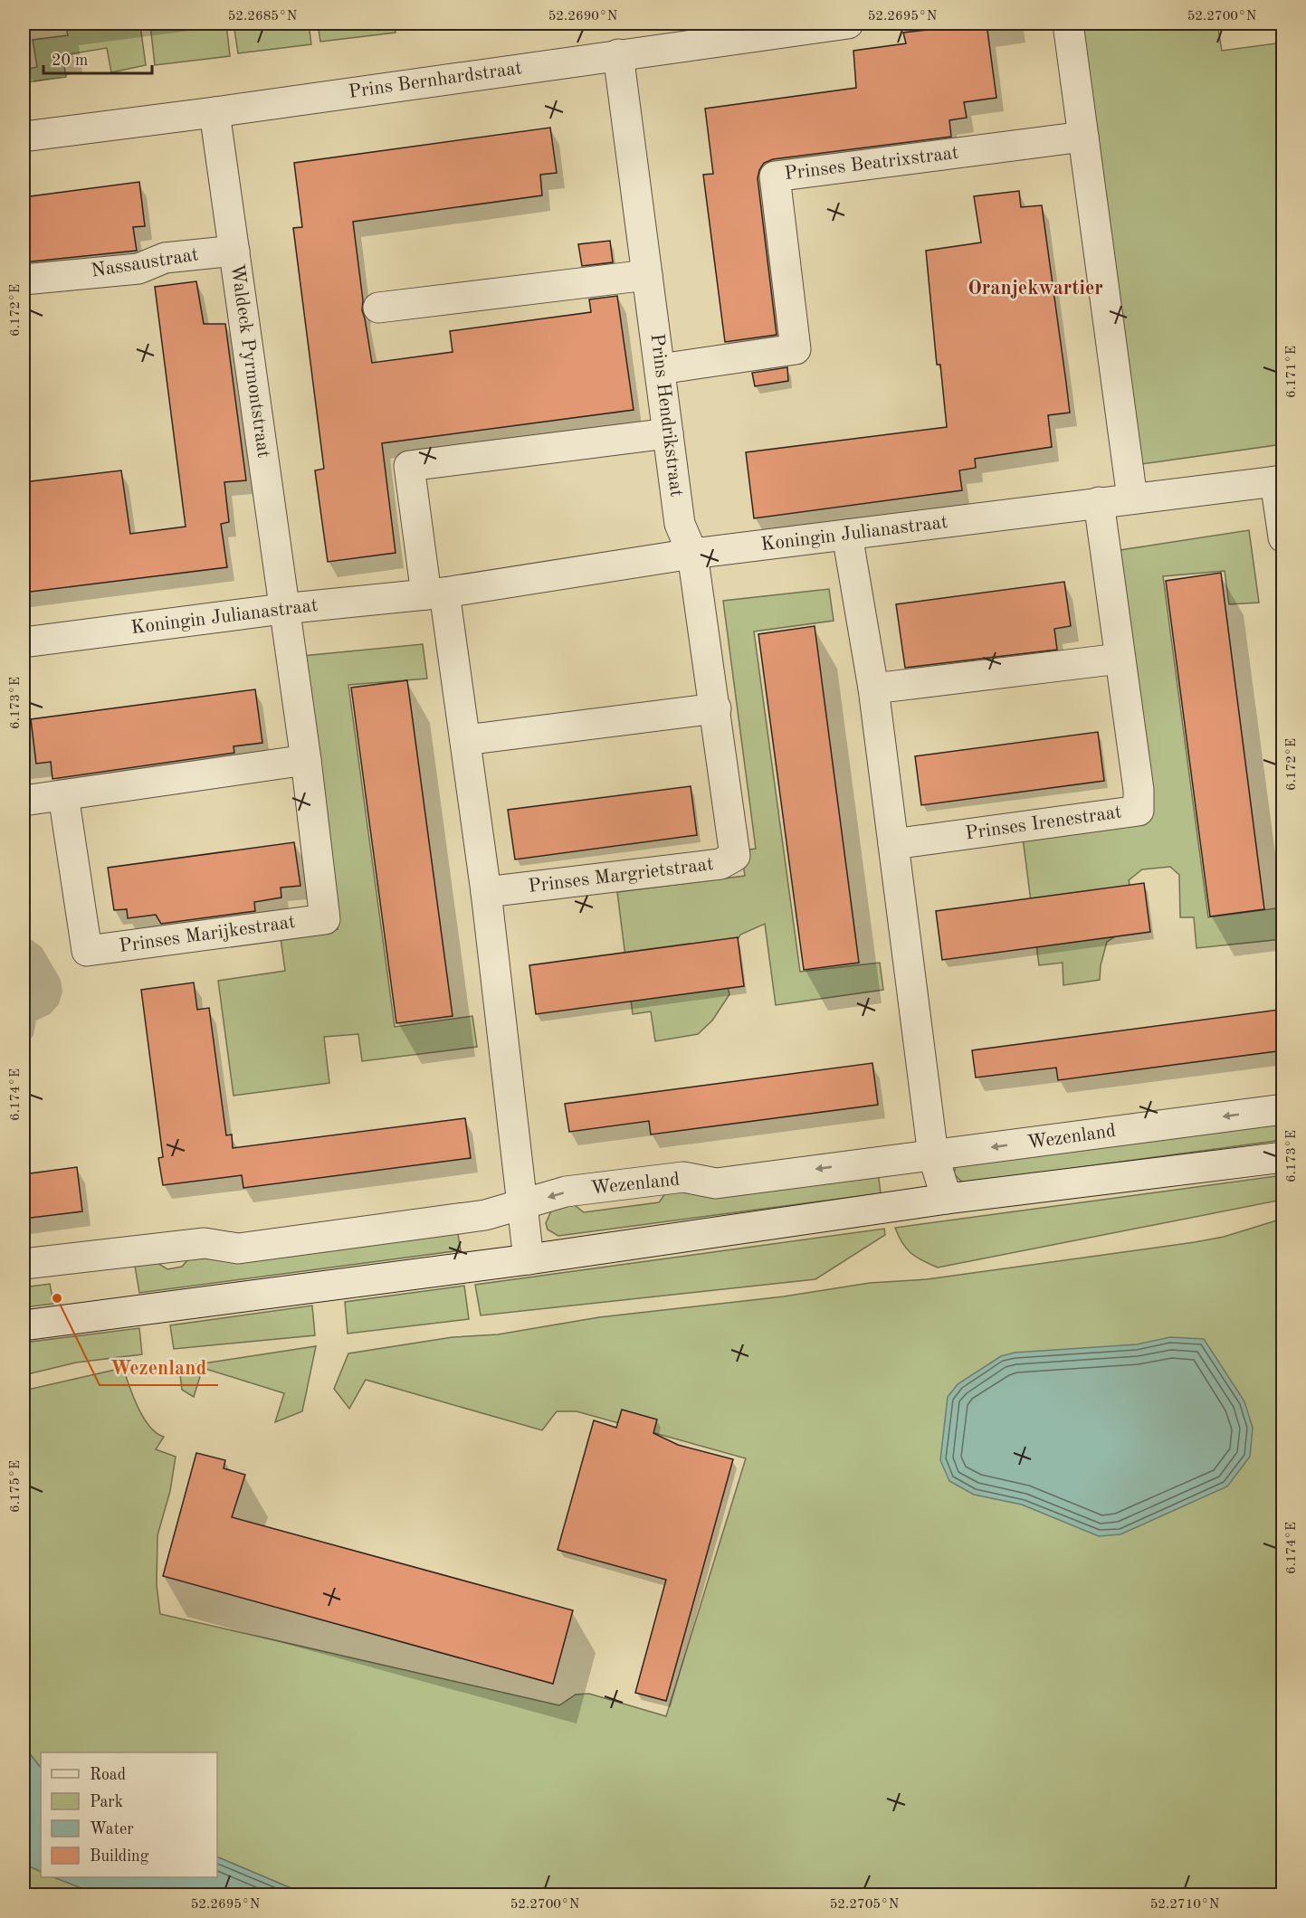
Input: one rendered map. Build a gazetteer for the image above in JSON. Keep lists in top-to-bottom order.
{
  "streets": {
    "street": [
      "Prins Bernhardstraat",
      "Prinses Beatrixstraat",
      "Nassaustraat",
      "Waldeck Pyrmontstraat",
      "Prins Hendrikstraat",
      "Koningin Julianastraat",
      "Prinses Irenestraat",
      "Prinses Margrietstraat",
      "Prinses Marijkestraat",
      "Wezenland"
    ]
  },
  "crossings": [
    ["Prins Bernhardstraat", "Waldeck Pyrmontstraat"],
    ["Prins Bernhardstraat", "Prins Hendrikstraat"],
    ["Prinses Beatrixstraat", "Prins Hendrikstraat"],
    ["Nassaustraat", "Waldeck Pyrmontstraat"],
    ["Waldeck Pyrmontstraat", "Koningin Julianastraat"],
    ["Waldeck Pyrmontstraat", "Prinses Marijkestraat"],
    ["Prins Hendrikstraat", "Koningin Julianastraat"],
    ["Prins Hendrikstraat", "Prinses Margrietstraat"],
    ["Koningin Julianastraat", "Prinses Irenestraat"],
    ["Koningin Julianastraat", "Prinses Margrietstraat"],
    ["Koningin Julianastraat", "Prinses Marijkestraat"]
  ],
  "districts": ["Oranjekwartier"],
  "places": ["Wezenland"],
  "legend": [
    "Road",
    "Park",
    "Water",
    "Building"
  ],
  "scale_bar": "20 m",
  "coordinates": [
    "52.2685°N",
    "52.2690°N",
    "52.2695°N",
    "52.2700°N",
    "6.172°E",
    "6.171°E",
    "6.173°E",
    "6.174°E",
    "6.175°E",
    "52.2705°N",
    "52.2710°N"
  ]
}
